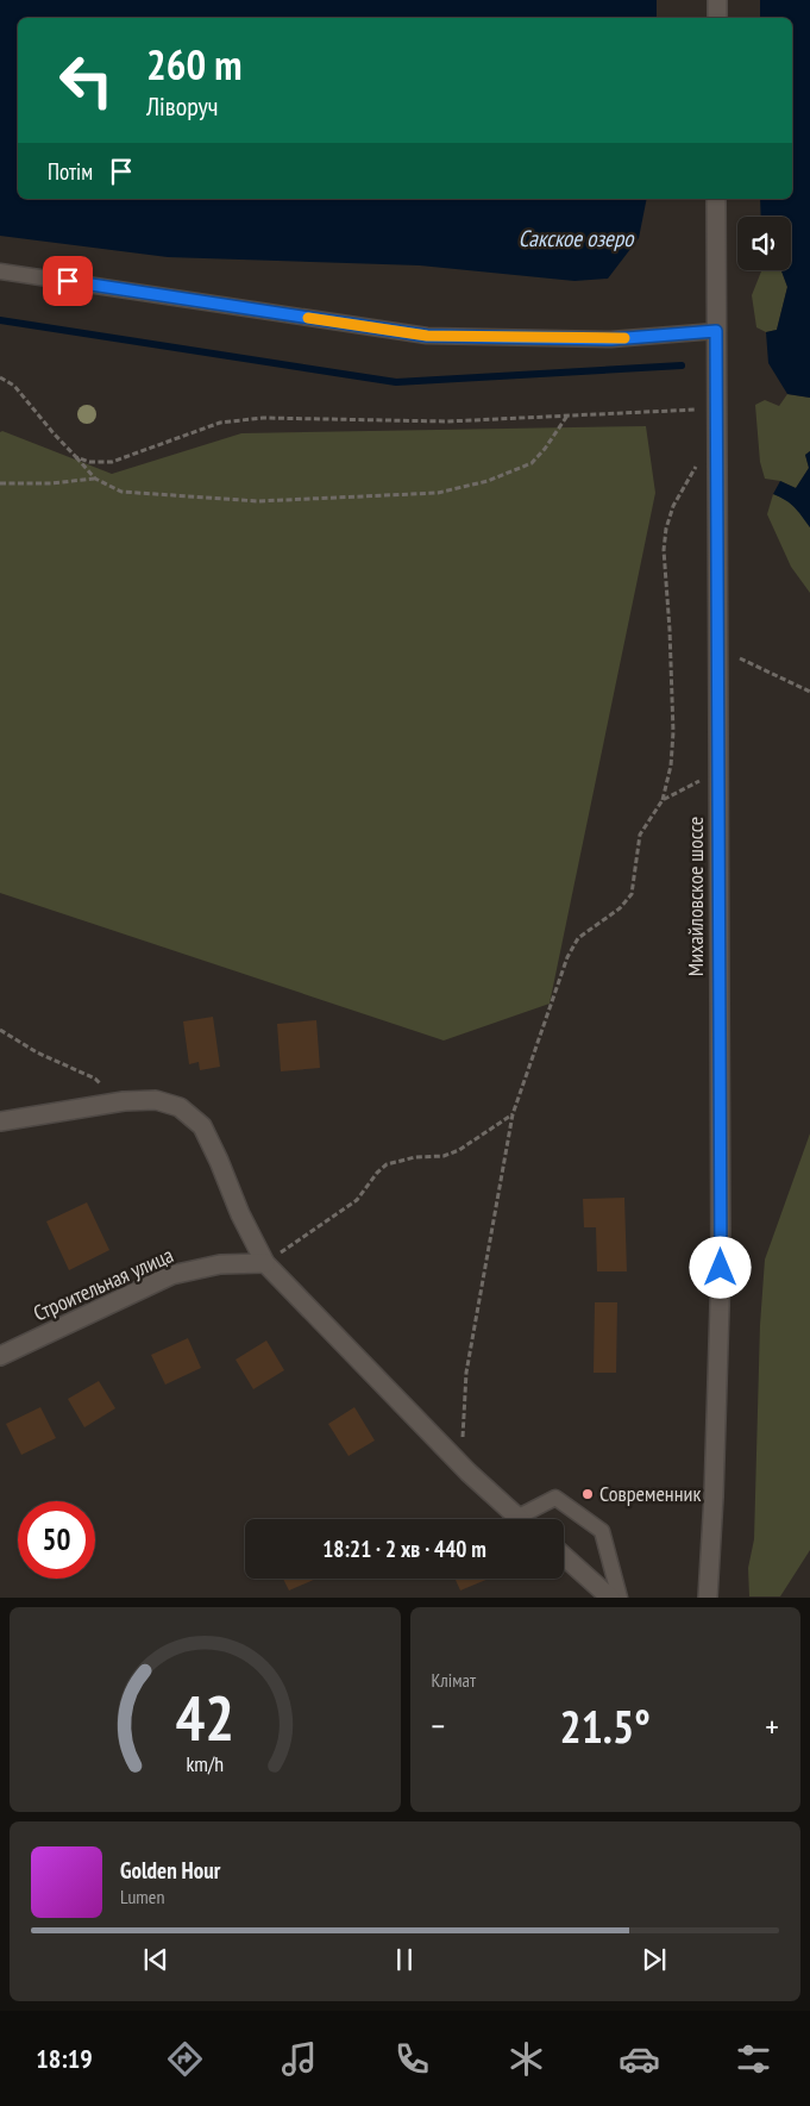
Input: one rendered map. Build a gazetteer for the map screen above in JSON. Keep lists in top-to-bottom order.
{
  "streets": {
    "main road": ["Михайловское шоссе", "Строительная улица"]
  },
  "water": ["Сакское озеро"],
  "places": ["Современник"],
  "page": {
    "turn": ["260 m", "Ліворуч"],
    "then": "Потім",
    "limit": "50",
    "trip": "18:21 · 2 хв · 440 m",
    "tile": "Клімат",
    "heat": ["−", "21.5°", "+"],
    "song": ["Golden Hour", "Lumen"],
    "tabs": "18:19",
    "gauge": ["42", "km/h"]
  }
}
